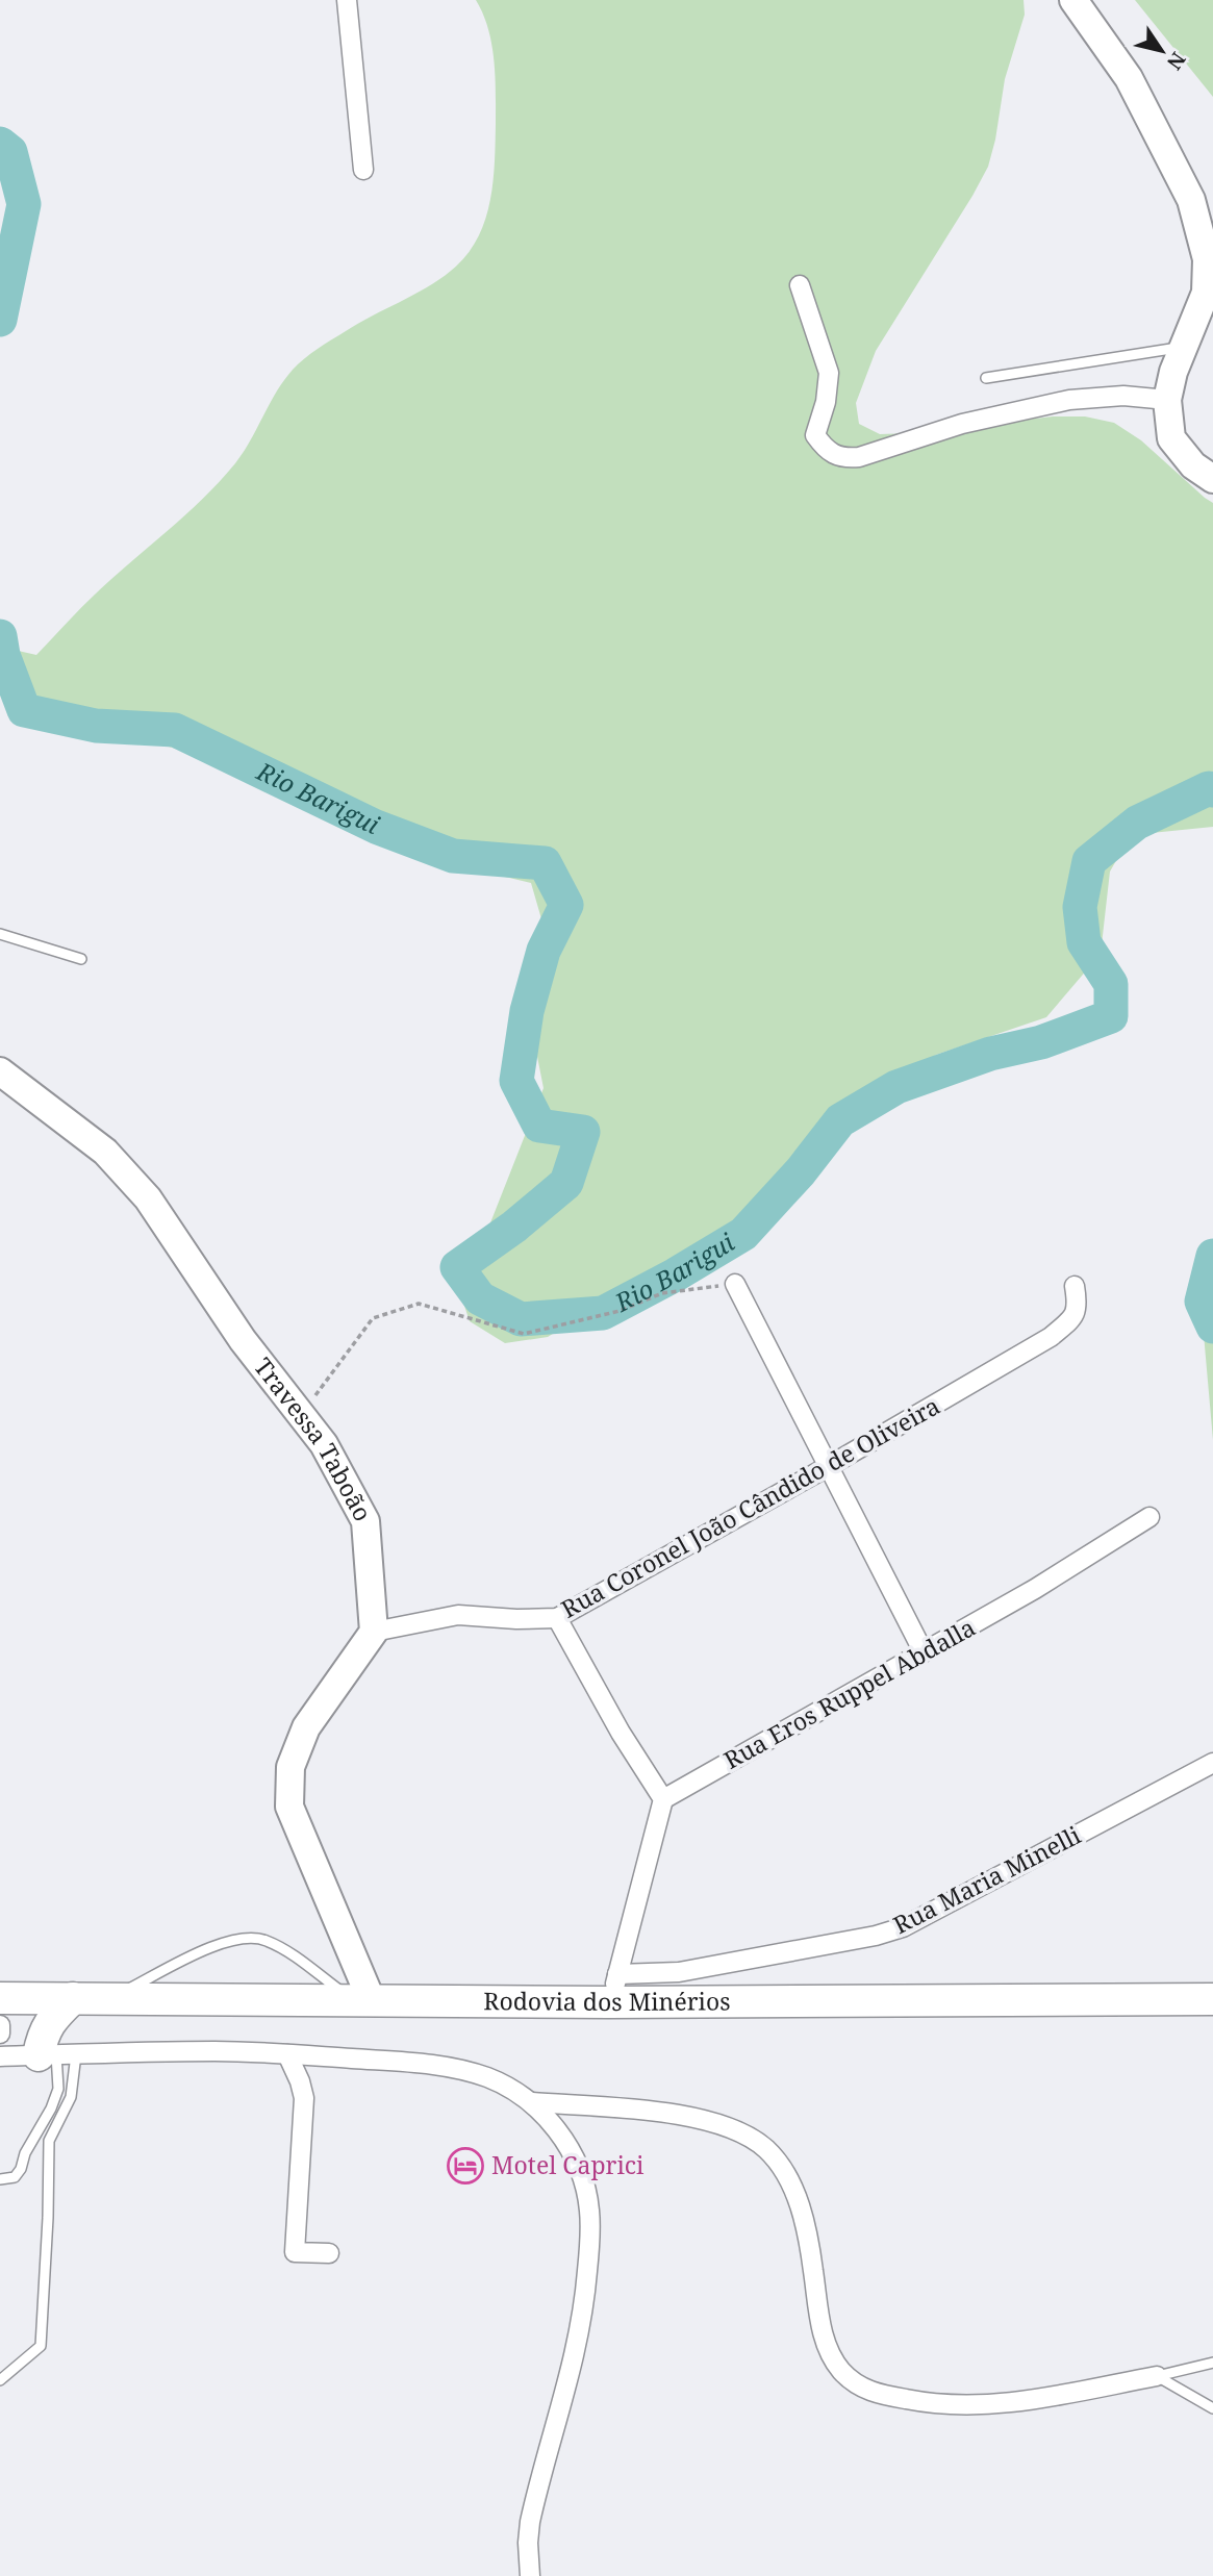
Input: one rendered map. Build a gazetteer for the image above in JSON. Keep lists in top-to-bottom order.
{
  "streets": {
    "main road": ["Rodovia dos Minérios"],
    "street": [
      "Travessa Taboão",
      "Rua Coronel João Cândido de Oliveira",
      "Rua Eros Ruppel Abdalla",
      "Rua Maria Minelli"
    ]
  },
  "crossings": [
    ["Travessa Taboão", "Rua Coronel João Cândido de Oliveira"],
    ["Rua Maria Minelli", "Rodovia dos Minérios"]
  ],
  "water": ["Rio Barigui"],
  "places": {
    "hotel": ["Motel Caprici"]
  },
  "north": "bottom right"
}
